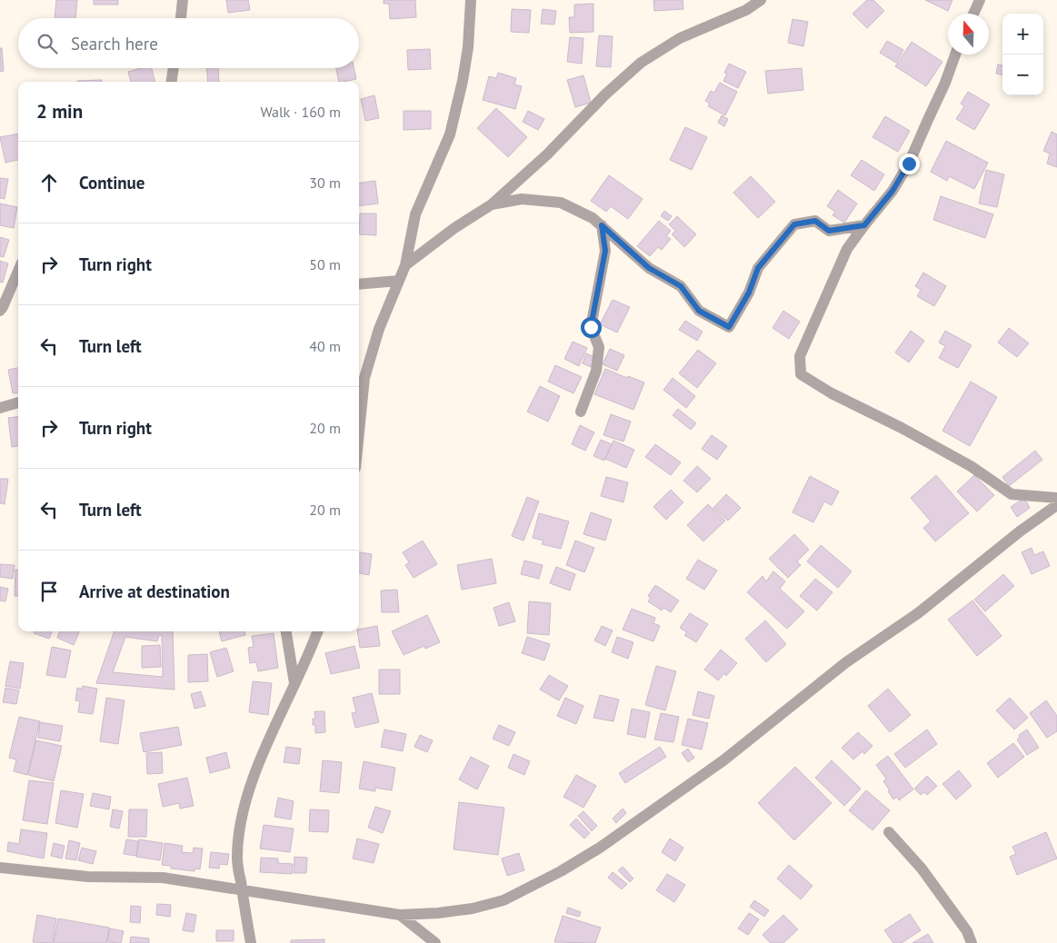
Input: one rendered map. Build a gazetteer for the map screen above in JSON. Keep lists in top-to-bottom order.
{
  "north": "top",
  "page": {
    "map_buttons": ["+", "−"],
    "search": "Search here",
    "heading": ["2 min", "Walk · 160 m"],
    "list": [
      ["Continue", "30 m"],
      ["Turn right", "50 m"],
      ["Turn left", "40 m"],
      ["Turn right", "20 m"],
      ["Turn left", "20 m"],
      "Arrive at destination"
    ]
  }
}
